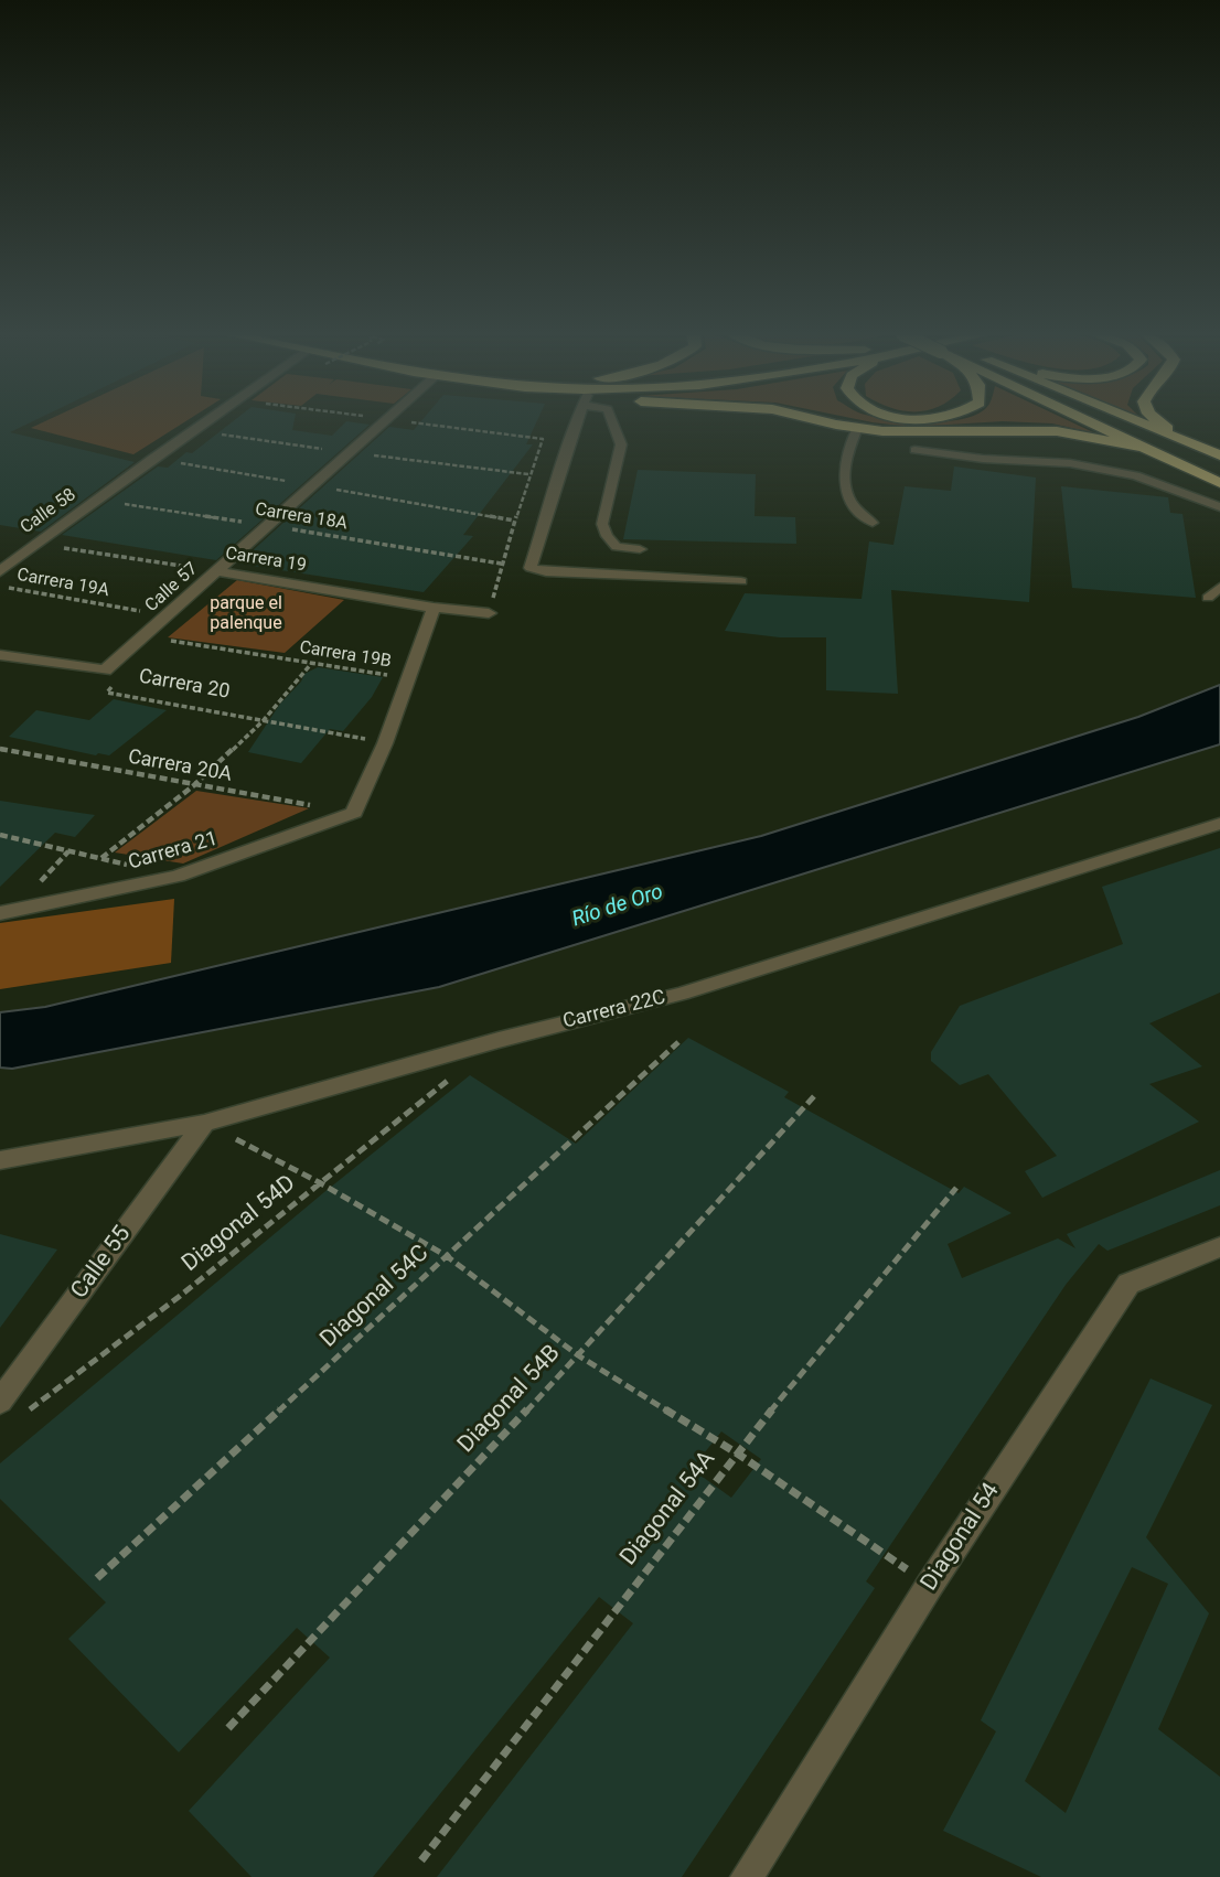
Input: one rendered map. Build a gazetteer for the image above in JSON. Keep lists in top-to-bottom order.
{
  "streets": {
    "street": [
      "Calle 58",
      "Carrera 19",
      "Calle 57",
      "Carrera 21",
      "Carrera 22C",
      "Calle 55",
      "Diagonal 54"
    ],
    "path": [
      "Carrera 18A",
      "Carrera 19A",
      "Carrera 19B",
      "Carrera 20",
      "Carrera 20A",
      "Diagonal 54D",
      "Diagonal 54C",
      "Diagonal 54B",
      "Diagonal 54A"
    ]
  },
  "crossings": [
    ["Calle 58", "Carrera 18A"],
    ["Calle 58", "Carrera 19"],
    ["Carrera 18A", "Calle 57"],
    ["Carrera 19", "Calle 57"],
    ["Carrera 19A", "Calle 57"],
    ["Calle 57", "Carrera 19B"],
    ["Calle 57", "Carrera 20"],
    ["Carrera 20A", "Carrera 21"],
    ["Carrera 22C", "Calle 55"]
  ],
  "water": ["Río de Oro"],
  "parks": ["parque el palenque"]
}
